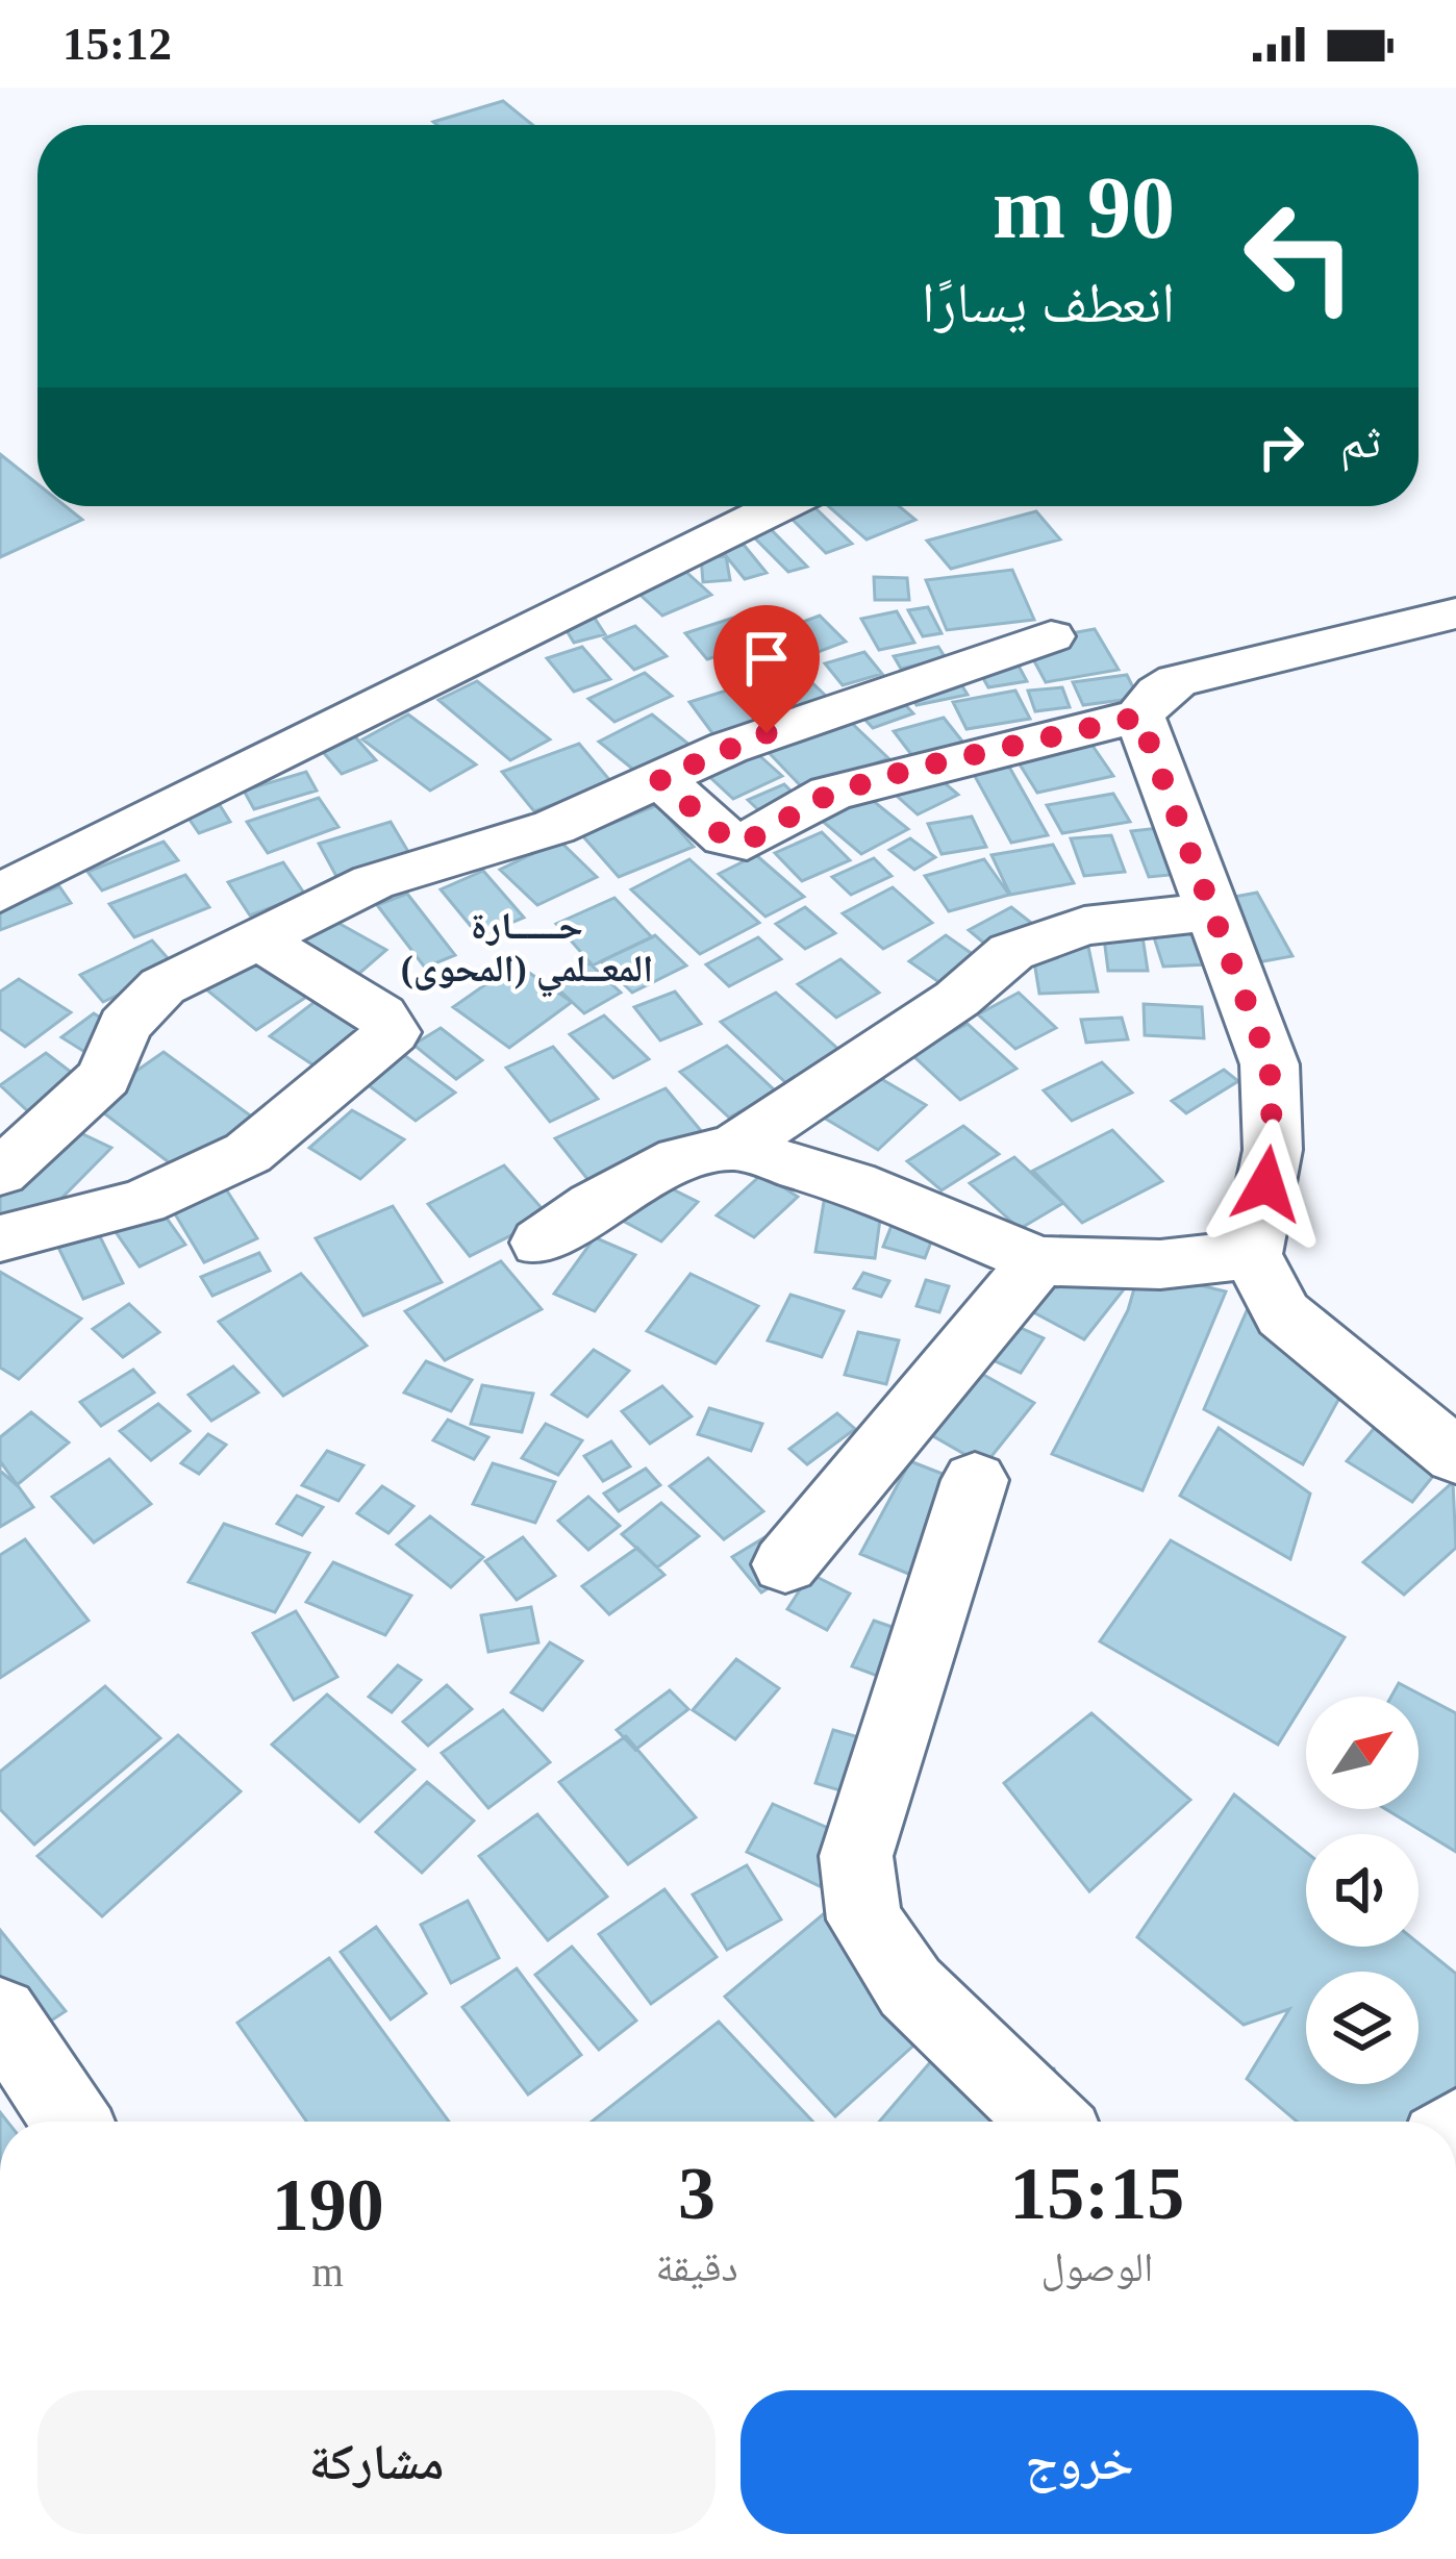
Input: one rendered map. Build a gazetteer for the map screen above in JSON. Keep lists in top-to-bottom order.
{
  "districts": ["حــــــارة المعــلمي (المحوى)"],
  "north": "top right",
  "page": {
    "status": "15:12",
    "turn": ["90 m", "انعطف يسارًا"],
    "then": "ثم",
    "eta": [
      "15:15",
      "الوصول",
      "3",
      "دقيقة",
      "190",
      "m"
    ],
    "buttons": ["خروج", "مشاركة"]
  }
}
